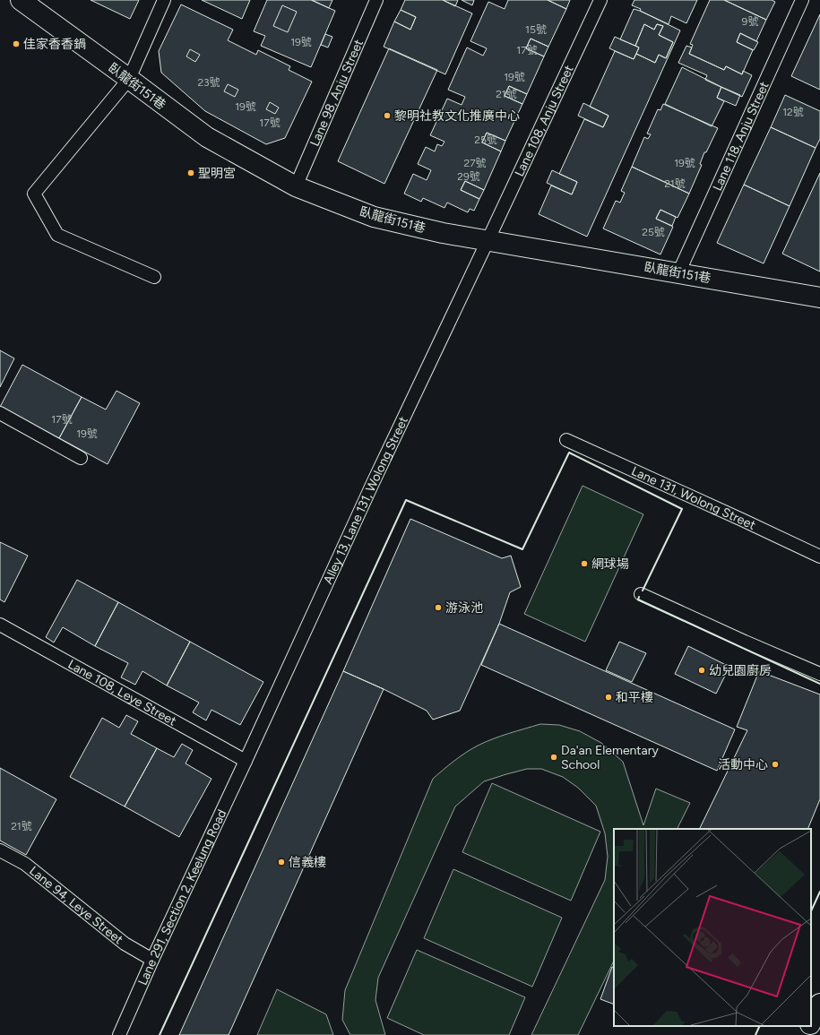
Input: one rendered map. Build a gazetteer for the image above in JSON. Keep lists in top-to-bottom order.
{
  "streets": {
    "street": ["臥龍街151巷"],
    "lane": [
      "Lane 98, Anju Street",
      "Lane 108, Anju Street",
      "Lane 118, Anju Street",
      "Lane 131, Wolong Street",
      "Alley 13, Lane 131, Wolong Street",
      "Lane 108, Leye Street",
      "Lane 291, Section 2, Keelung Road",
      "Lane 94, Leye Street"
    ]
  },
  "crossings": [
    ["臥龍街151巷", "Lane 98, Anju Street"],
    ["臥龍街151巷", "Lane 108, Anju Street"],
    ["臥龍街151巷", "Lane 118, Anju Street"],
    ["臥龍街151巷", "Alley 13, Lane 131, Wolong Street"],
    ["Lane 108, Anju Street", "Alley 13, Lane 131, Wolong Street"],
    ["Alley 13, Lane 131, Wolong Street", "Lane 108, Leye Street"],
    ["Alley 13, Lane 131, Wolong Street", "Lane 291, Section 2, Keelung Road"],
    ["Lane 108, Leye Street", "Lane 291, Section 2, Keelung Road"],
    ["Lane 291, Section 2, Keelung Road", "Lane 94, Leye Street"]
  ],
  "places": [
    "佳家香香鍋",
    "黎明社教文化推廣中心",
    "聖明宮",
    "網球場",
    "游泳池",
    "幼兒園廚房",
    "和平樓",
    "Da'an Elementary School",
    "活動中心",
    "信義樓"
  ],
  "house_numbers": [
    "9號",
    "15號",
    "19號",
    "17號",
    "19號",
    "23號",
    "21號",
    "19號",
    "12號",
    "17號",
    "25號",
    "27號",
    "19號",
    "29號",
    "21號",
    "25號",
    "17號",
    "19號",
    "21號"
  ]
}
